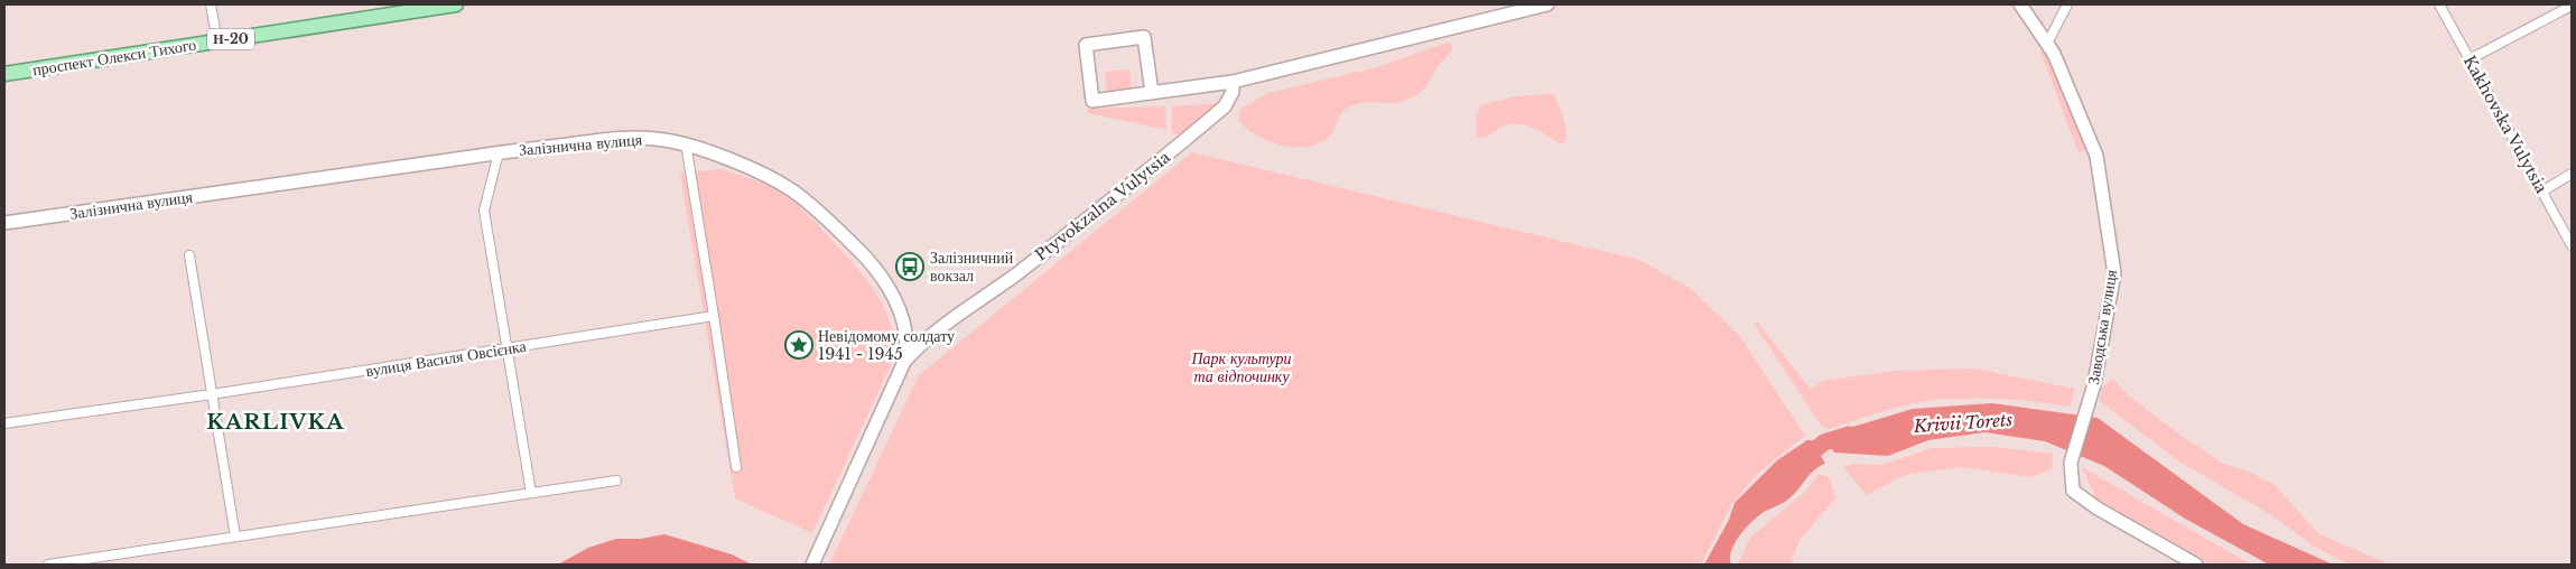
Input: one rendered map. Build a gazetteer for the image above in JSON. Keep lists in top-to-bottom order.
{
  "streets": {
    "main road": ["Н-20", "проспект Олекси Тихого"],
    "street": [
      "Kakhovska Vulytsia",
      "Залізнична вулиця",
      "Ptyvokzalna Vulytsia",
      "Заводська вулиця",
      "вулиця Василя Овсієнка"
    ]
  },
  "crossings": [
    ["Залізнична вулиця", "Ptyvokzalna Vulytsia"]
  ],
  "districts": ["KARLIVKA"],
  "water": ["Krivii Torets"],
  "parks": ["Парк культури та відпочинку"],
  "places": {
    "bus stop": ["Залізничний вокзал"],
    "place": ["Невідомому солдату 1941 - 1945"]
  }
}
